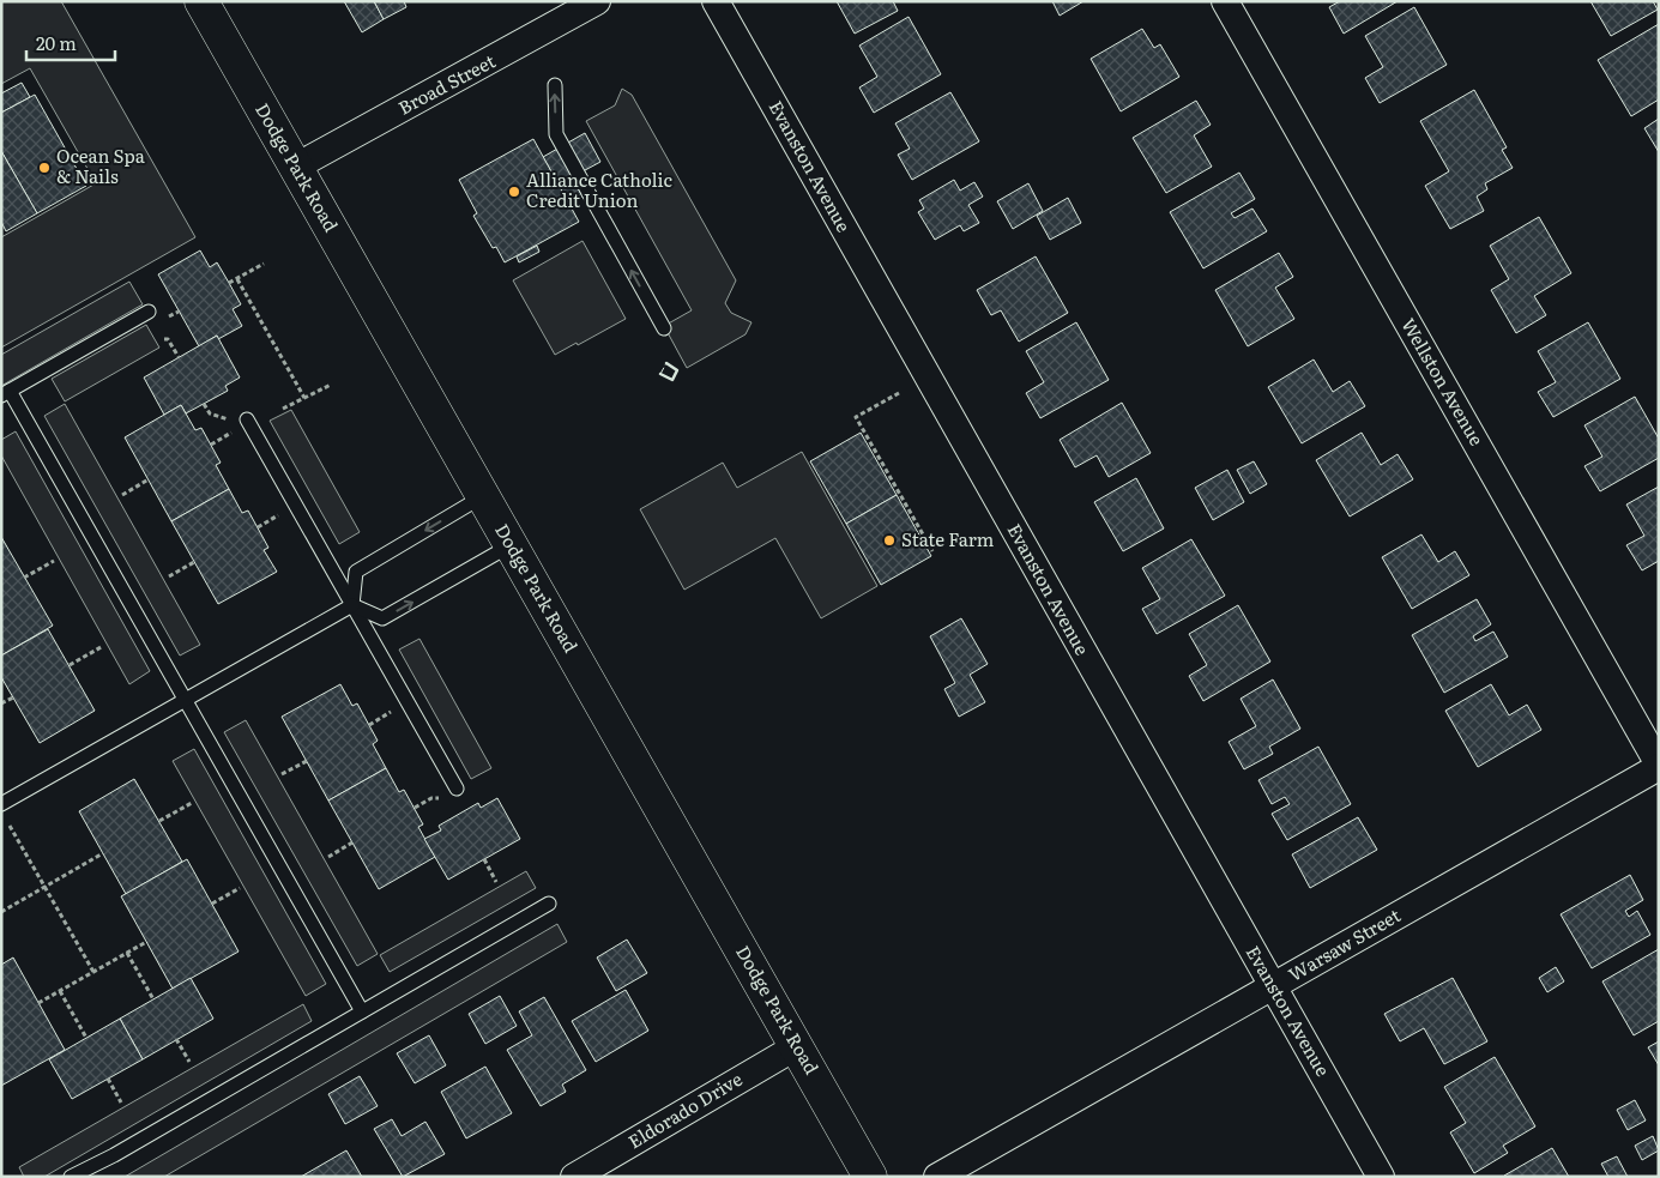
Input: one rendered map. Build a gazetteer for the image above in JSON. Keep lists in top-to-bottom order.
{
  "streets": {
    "street": [
      "Broad Street",
      "Evanston Avenue",
      "Dodge Park Road",
      "Wellston Avenue",
      "Warsaw Street",
      "Eldorado Drive"
    ]
  },
  "crossings": [
    ["Broad Street", "Dodge Park Road"],
    ["Evanston Avenue", "Warsaw Street"],
    ["Dodge Park Road", "Eldorado Drive"],
    ["Wellston Avenue", "Warsaw Street"]
  ],
  "places": ["Ocean Spa & Nails", "Alliance Catholic Credit Union", "State Farm"],
  "scale_bar": "20 m"
}
